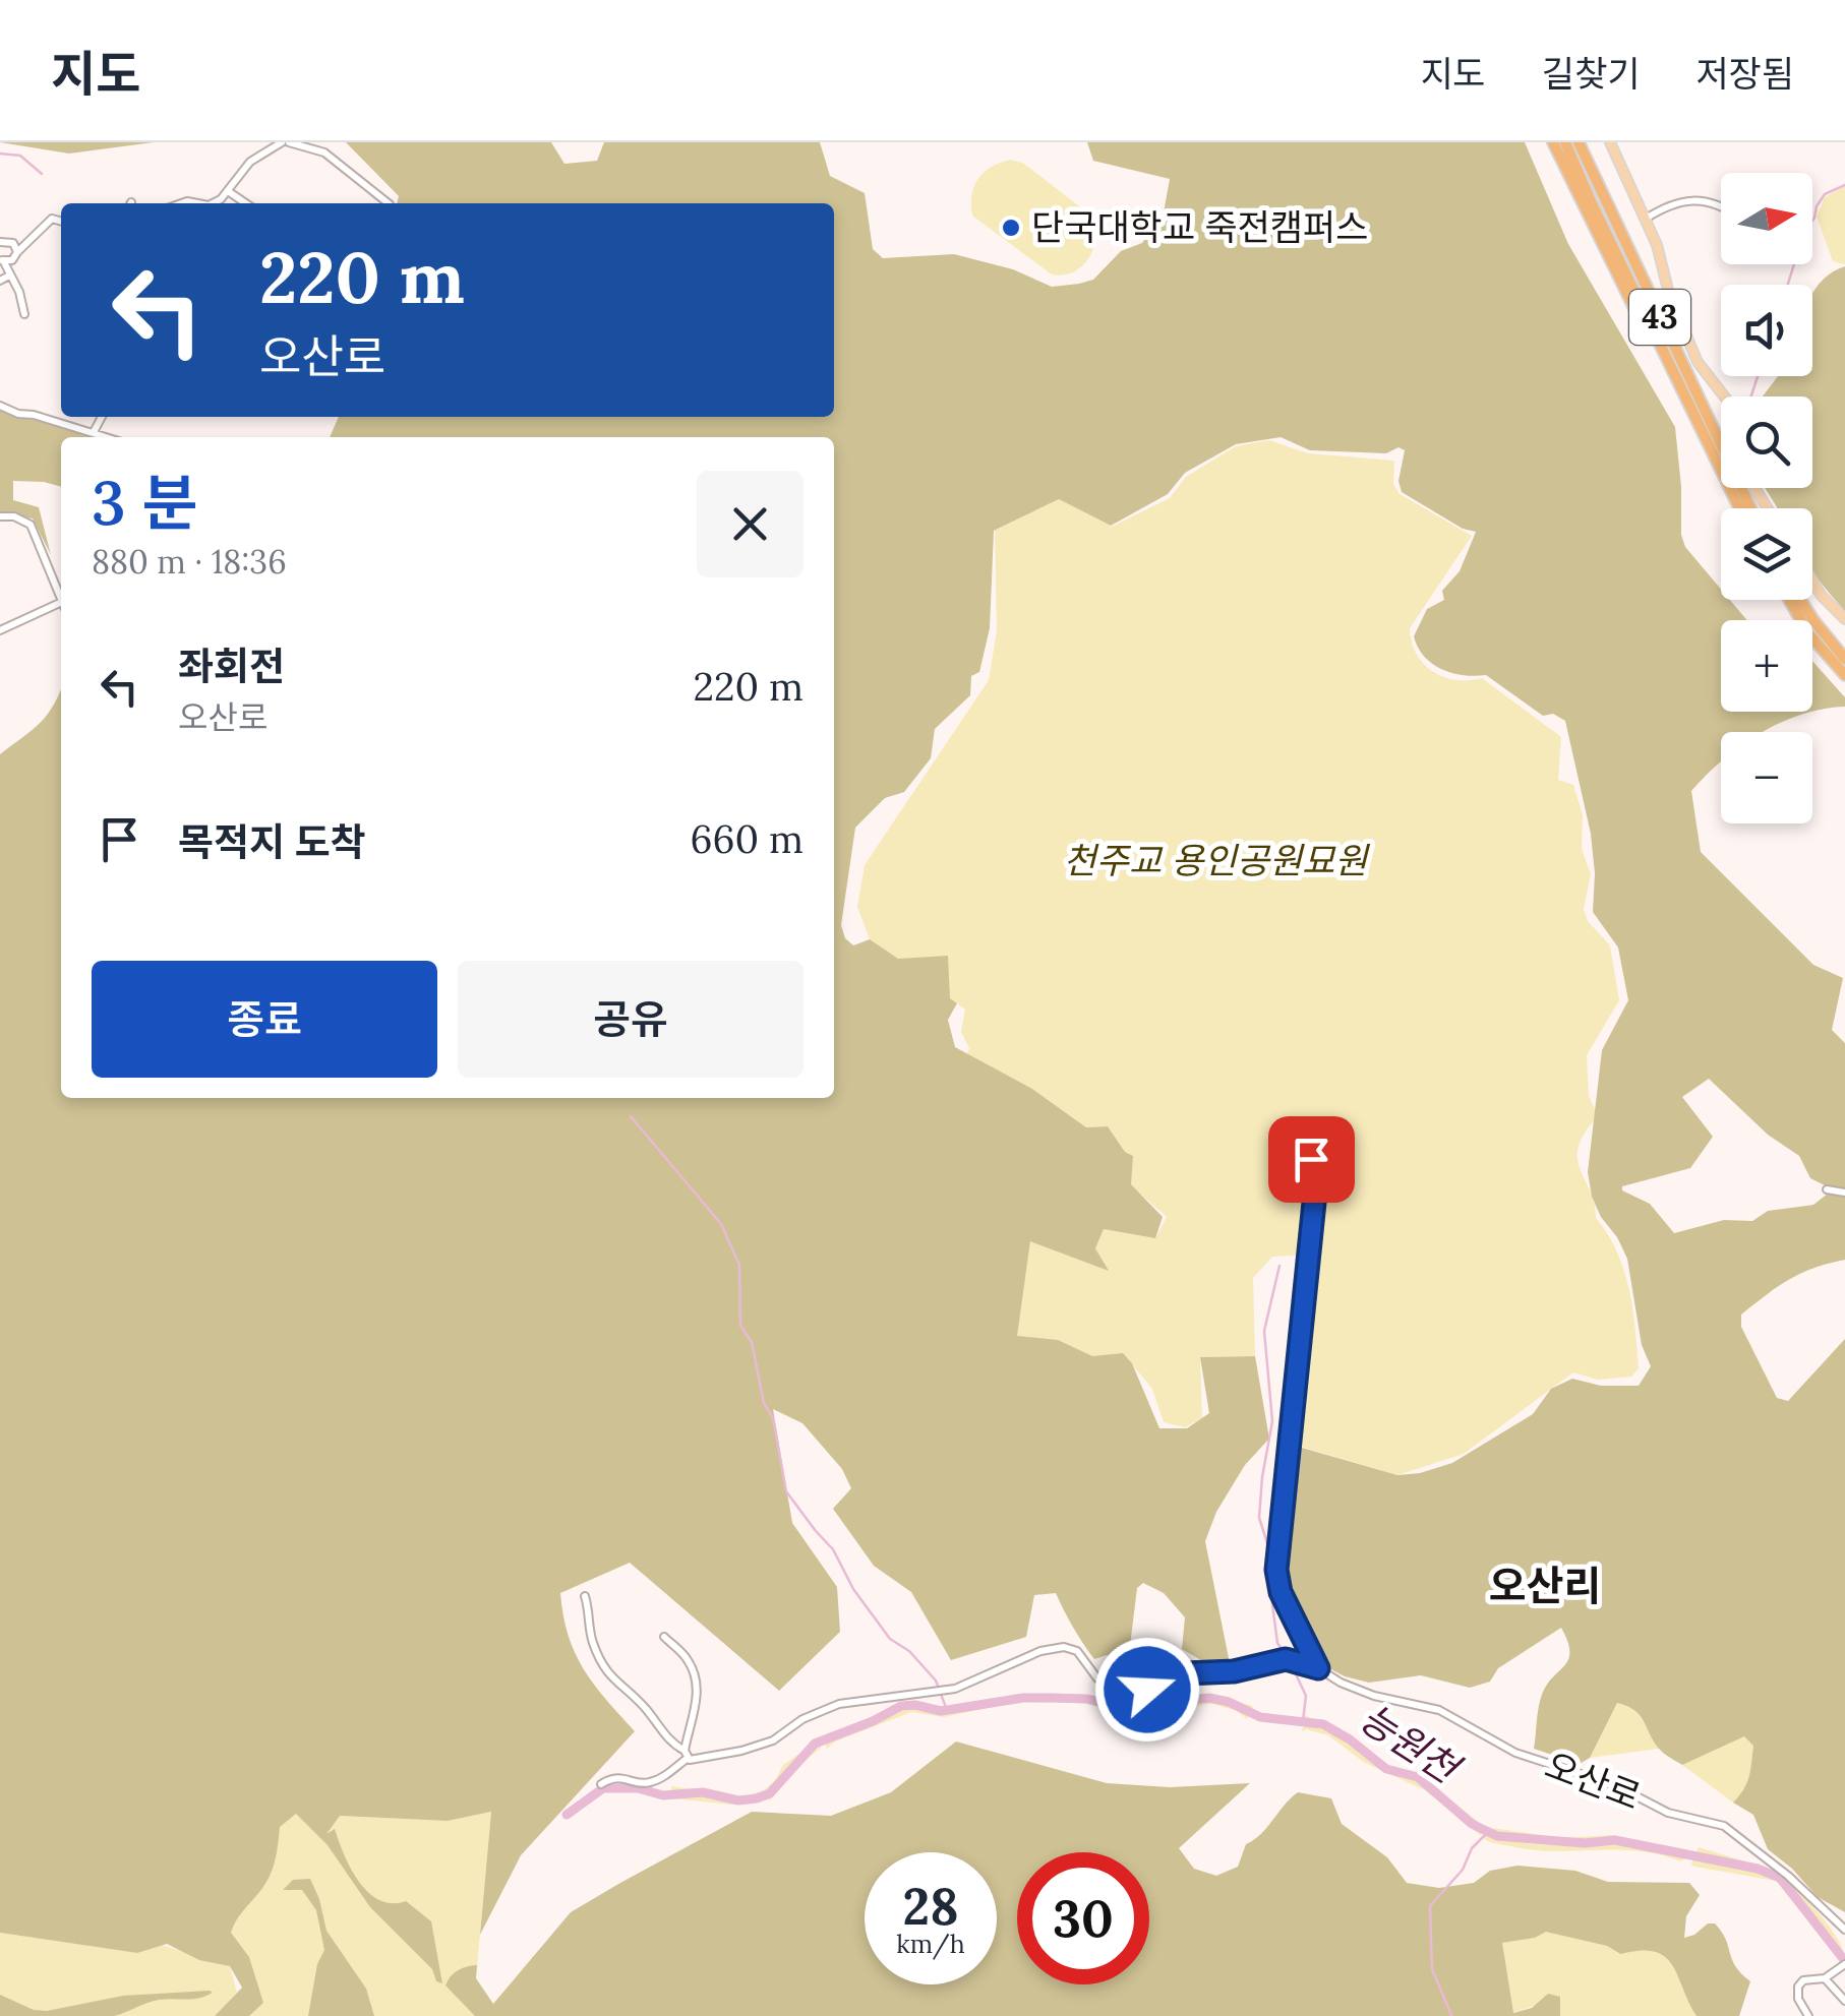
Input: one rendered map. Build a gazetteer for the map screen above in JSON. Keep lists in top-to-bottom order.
{
  "streets": {
    "highway": ["43"],
    "street": ["오산로"]
  },
  "districts": ["오산리"],
  "water": ["능원천"],
  "parks": ["천주교 용인공원묘원"],
  "places": ["단국대학교 죽전캠퍼스"],
  "north": "right",
  "page": {
    "header": "지도",
    "nav": ["지도", "길찾기", "저장됨"],
    "map_buttons": ["+", "−"],
    "turn": ["220 m", "오산로"],
    "heading": ["3 분", "880 m · 18:36"],
    "list": [
      {
        "name": "좌회전",
        "note": "오산로",
        "value": "220 m"
      },
      {
        "name": "목적지 도착",
        "value": "660 m"
      }
    ],
    "buttons": ["종료", "공유"],
    "speed": "28 km/h",
    "limit": "30"
  }
}
